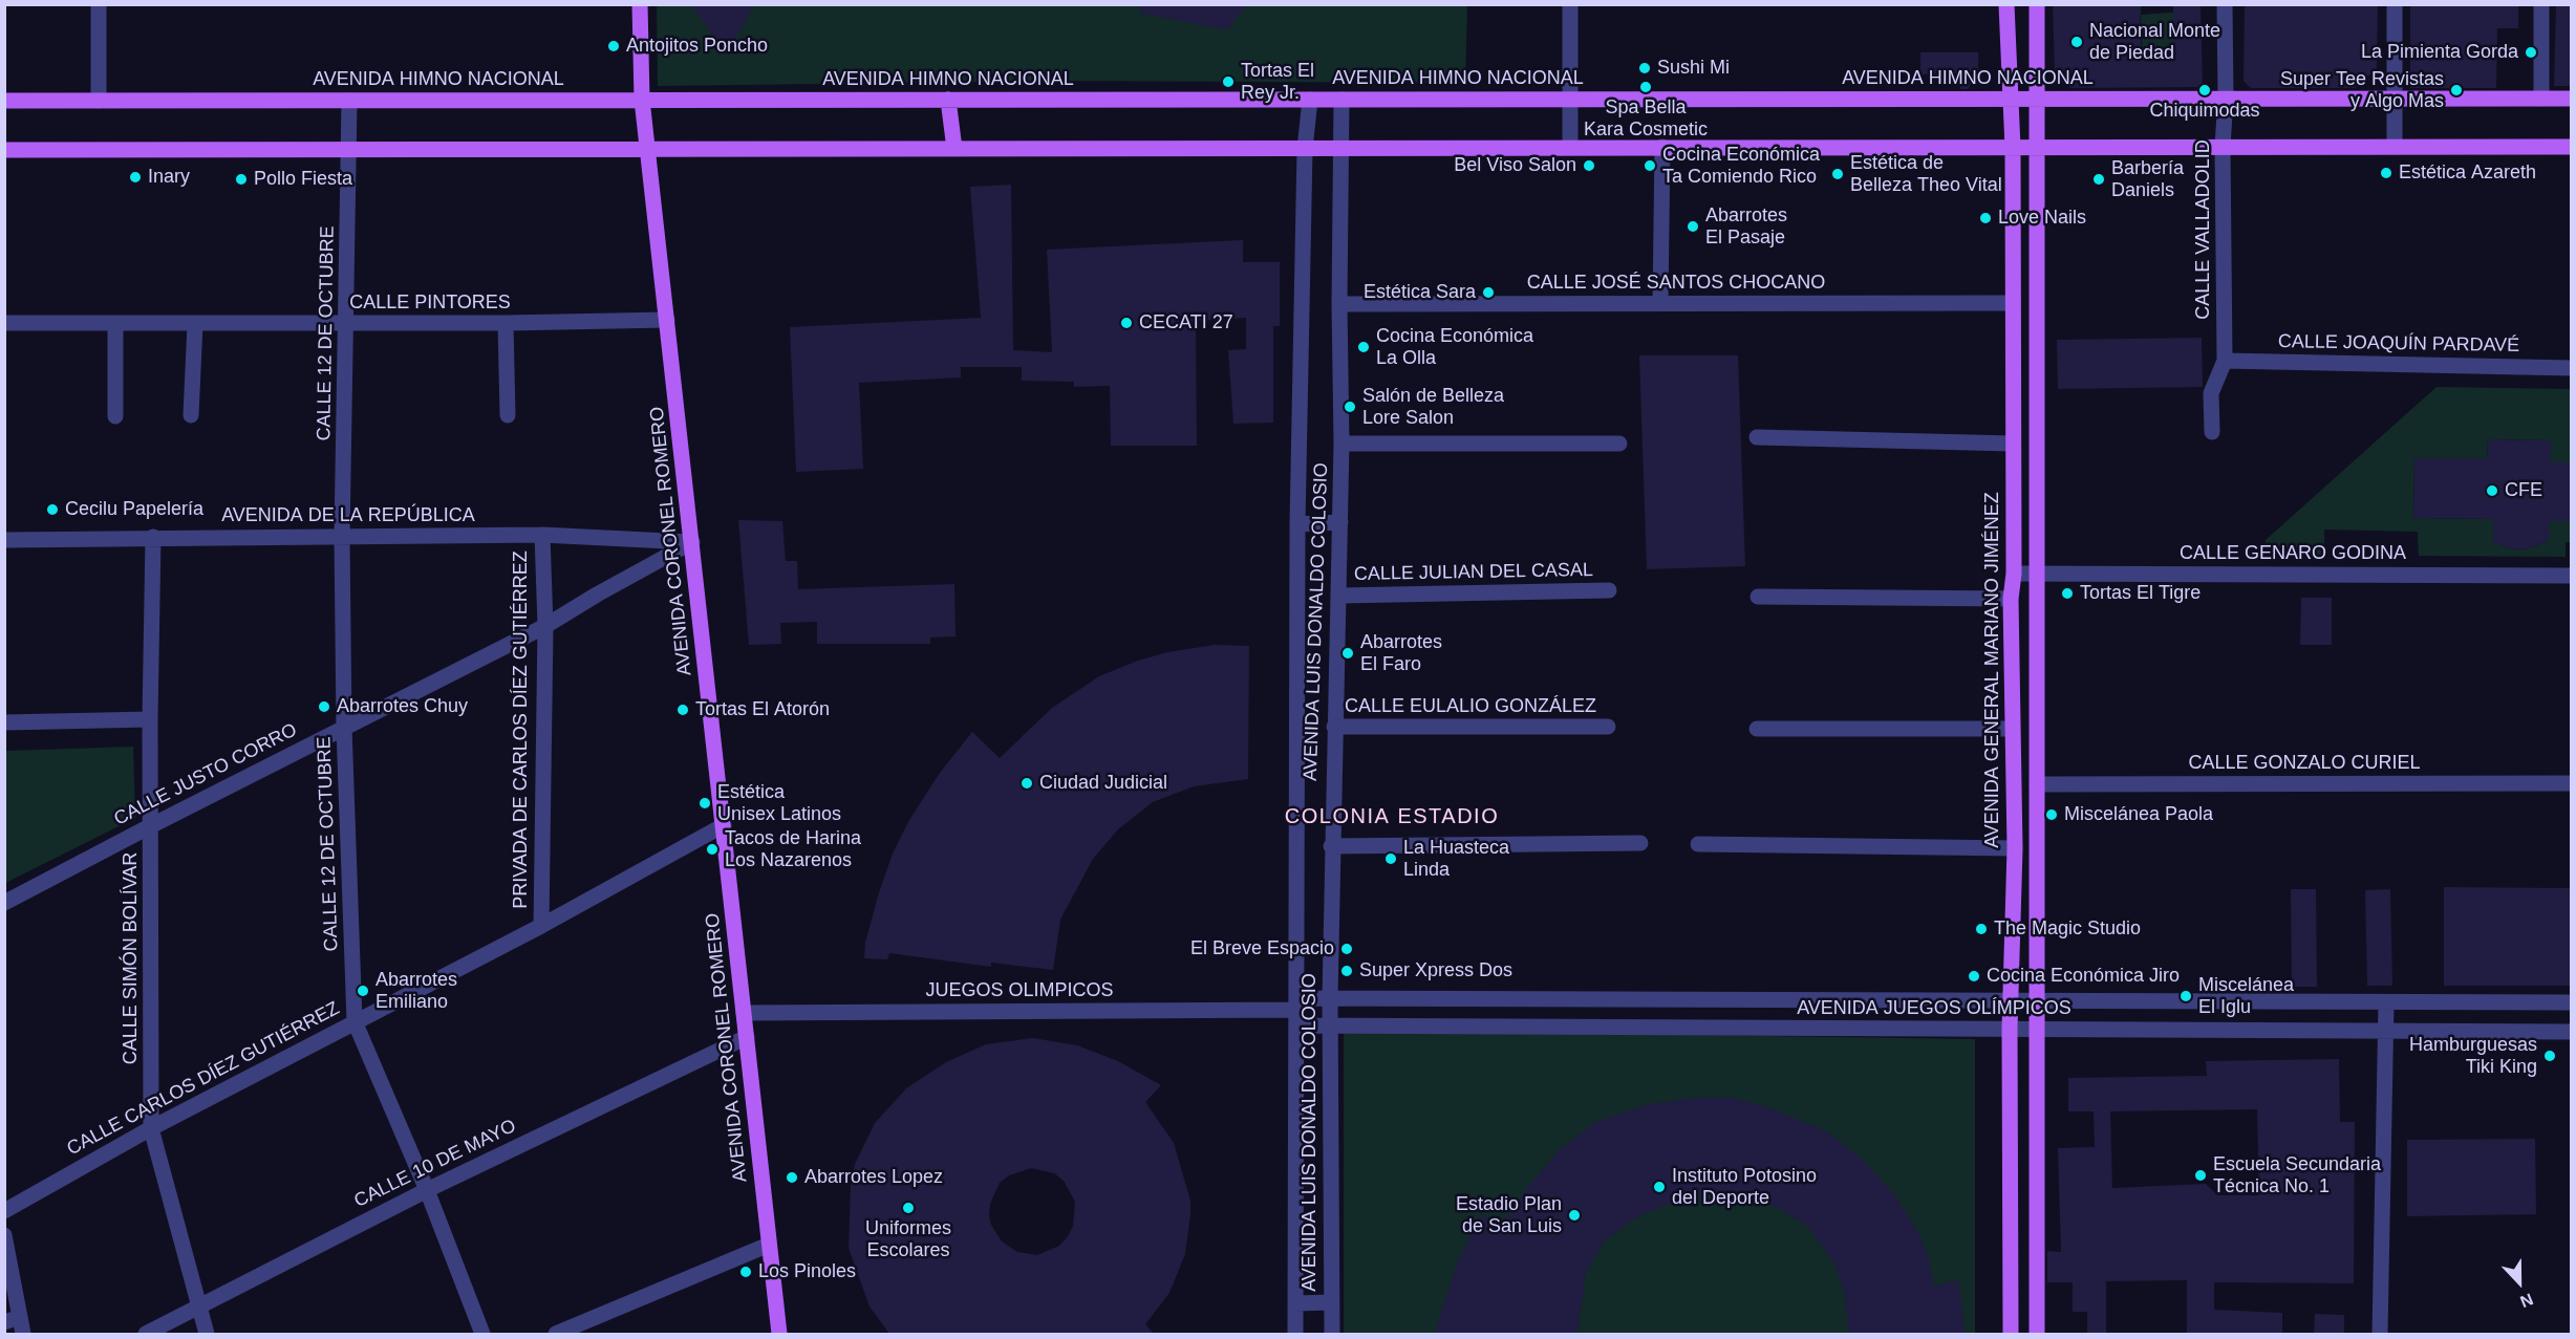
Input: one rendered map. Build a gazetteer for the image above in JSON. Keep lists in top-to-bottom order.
{
  "streets": {
    "main road": ["AVENIDA HIMNO NACIONAL", "AVENIDA CORONEL ROMERO", "AVENIDA GENERAL MARIANO JIMÉNEZ"],
    "street": [
      "CALLE VALLADOLID",
      "CALLE JOSÉ SANTOS CHOCANO",
      "CALLE PINTORES",
      "CALLE 12 DE OCTUBRE",
      "CALLE JOAQUÍN PARDAVÉ",
      "AVENIDA DE LA REPÚBLICA",
      "CALLE GENARO GODINA",
      "CALLE JULIAN DEL CASAL",
      "AVENIDA LUIS DONALDO COLOSIO",
      "CALLE EULALIO GONZÁLEZ",
      "PRIVADA DE CARLOS DÍEZ GUTIÉRREZ",
      "CALLE GONZALO CURIEL",
      "CALLE JUSTO CORRO",
      "CALLE SIMÓN BOLÍVAR",
      "JUEGOS OLIMPICOS",
      "AVENIDA JUEGOS OLÍMPICOS",
      "CALLE CARLOS DÍEZ GUTIÉRREZ",
      "CALLE 10 DE MAYO"
    ]
  },
  "crossings": [
    ["AVENIDA HIMNO NACIONAL", "CALLE VALLADOLID"],
    ["AVENIDA HIMNO NACIONAL", "CALLE 12 DE OCTUBRE"],
    ["AVENIDA HIMNO NACIONAL", "AVENIDA CORONEL ROMERO"],
    ["AVENIDA HIMNO NACIONAL", "AVENIDA LUIS DONALDO COLOSIO"],
    ["AVENIDA HIMNO NACIONAL", "AVENIDA GENERAL MARIANO JIMÉNEZ"],
    ["CALLE VALLADOLID", "CALLE JOAQUÍN PARDAVÉ"],
    ["CALLE JOSÉ SANTOS CHOCANO", "AVENIDA LUIS DONALDO COLOSIO"],
    ["CALLE JOSÉ SANTOS CHOCANO", "AVENIDA GENERAL MARIANO JIMÉNEZ"],
    ["CALLE PINTORES", "CALLE 12 DE OCTUBRE"],
    ["CALLE PINTORES", "AVENIDA CORONEL ROMERO"],
    ["CALLE 12 DE OCTUBRE", "AVENIDA DE LA REPÚBLICA"],
    ["CALLE 12 DE OCTUBRE", "CALLE JUSTO CORRO"],
    ["CALLE 12 DE OCTUBRE", "CALLE CARLOS DÍEZ GUTIÉRREZ"],
    ["CALLE 12 DE OCTUBRE", "CALLE 10 DE MAYO"],
    ["AVENIDA DE LA REPÚBLICA", "AVENIDA CORONEL ROMERO"],
    ["AVENIDA DE LA REPÚBLICA", "PRIVADA DE CARLOS DÍEZ GUTIÉRREZ"],
    ["AVENIDA DE LA REPÚBLICA", "CALLE JUSTO CORRO"],
    ["AVENIDA DE LA REPÚBLICA", "CALLE SIMÓN BOLÍVAR"],
    ["AVENIDA CORONEL ROMERO", "CALLE JUSTO CORRO"],
    ["AVENIDA CORONEL ROMERO", "JUEGOS OLIMPICOS"],
    ["AVENIDA CORONEL ROMERO", "CALLE CARLOS DÍEZ GUTIÉRREZ"],
    ["AVENIDA CORONEL ROMERO", "CALLE 10 DE MAYO"],
    ["CALLE GENARO GODINA", "AVENIDA GENERAL MARIANO JIMÉNEZ"],
    ["CALLE JULIAN DEL CASAL", "AVENIDA LUIS DONALDO COLOSIO"],
    ["AVENIDA LUIS DONALDO COLOSIO", "CALLE EULALIO GONZÁLEZ"],
    ["AVENIDA LUIS DONALDO COLOSIO", "JUEGOS OLIMPICOS"],
    ["AVENIDA LUIS DONALDO COLOSIO", "AVENIDA JUEGOS OLÍMPICOS"],
    ["AVENIDA GENERAL MARIANO JIMÉNEZ", "AVENIDA JUEGOS OLÍMPICOS"],
    ["PRIVADA DE CARLOS DÍEZ GUTIÉRREZ", "CALLE JUSTO CORRO"],
    ["PRIVADA DE CARLOS DÍEZ GUTIÉRREZ", "CALLE CARLOS DÍEZ GUTIÉRREZ"],
    ["CALLE JUSTO CORRO", "CALLE SIMÓN BOLÍVAR"],
    ["CALLE SIMÓN BOLÍVAR", "CALLE CARLOS DÍEZ GUTIÉRREZ"],
    ["CALLE SIMÓN BOLÍVAR", "CALLE 10 DE MAYO"],
    ["JUEGOS OLIMPICOS", "AVENIDA JUEGOS OLÍMPICOS"]
  ],
  "districts": ["COLONIA ESTADIO"],
  "places": [
    "Nacional Monte de Piedad",
    "Antojitos Poncho",
    "La Pimienta Gorda",
    "Sushi Mi",
    "Tortas El Rey Jr.",
    "Spa Bella Kara Cosmetic",
    "Chiquimodas",
    "Super Tee Revistas y Algo Mas",
    "Bel Viso Salon",
    "Cocina Económica Ta Comiendo Rico",
    "Estética Azareth",
    "Estética de Belleza Theo Vital",
    "Inary",
    "Pollo Fiesta",
    "Barbería Daniels",
    "Love Nails",
    "Abarrotes El Pasaje",
    "Estética Sara",
    "CECATI 27",
    "Cocina Económica La Olla",
    "Salón de Belleza Lore Salon",
    "CFE",
    "Cecilu Papelería",
    "Tortas El Tigre",
    "Abarrotes El Faro",
    "Abarrotes Chuy",
    "Tortas El Atorón",
    "Ciudad Judicial",
    "Estética Unisex Latinos",
    "Miscelánea Paola",
    "Tacos de Harina Los Nazarenos",
    "La Huasteca Linda",
    "The Magic Studio",
    "El Breve Espacio",
    "Super Xpress Dos",
    "Cocina Económica Jiro",
    "Abarrotes Emiliano",
    "Miscelánea El Iglu",
    "Hamburguesas Tiki King",
    "Escuela Secundaria Técnica No. 1",
    "Abarrotes Lopez",
    "Instituto Potosino del Deporte",
    "Uniformes Escolares",
    "Estadio Plan de San Luis",
    "Los Pinoles"
  ],
  "north": "bottom"
}
